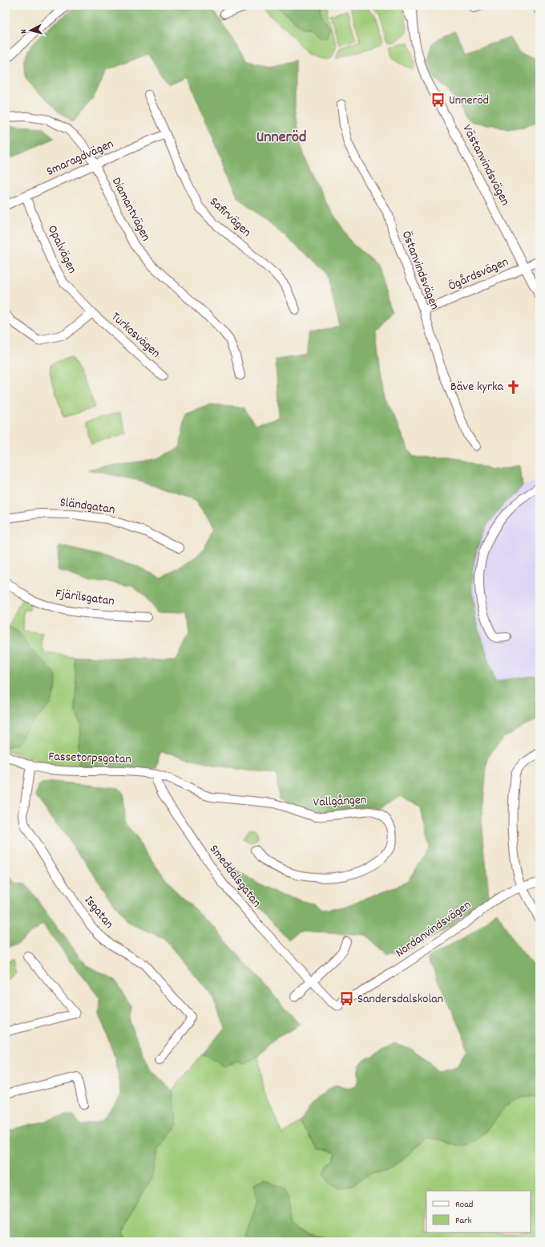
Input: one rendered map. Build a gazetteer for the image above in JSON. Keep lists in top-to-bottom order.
{
  "streets": {
    "street": [
      "Smaragdvägen",
      "Västanvindsvägen",
      "Diamantvägen",
      "Safirvägen",
      "Opalvägen",
      "Östanvindsvägen",
      "Ögårdsvägen",
      "Turkosvägen",
      "Sländgatan",
      "Fjärilsgatan",
      "Fassetorpsgatan",
      "Vallgången",
      "Smeddalsgatan",
      "Isgatan",
      "Nordanvindsvägen"
    ]
  },
  "crossings": [
    ["Smaragdvägen", "Diamantvägen"],
    ["Smaragdvägen", "Safirvägen"],
    ["Smaragdvägen", "Opalvägen"],
    ["Västanvindsvägen", "Ögårdsvägen"],
    ["Opalvägen", "Turkosvägen"],
    ["Östanvindsvägen", "Ögårdsvägen"],
    ["Fassetorpsgatan", "Vallgången"],
    ["Fassetorpsgatan", "Smeddalsgatan"],
    ["Fassetorpsgatan", "Isgatan"],
    ["Vallgången", "Smeddalsgatan"],
    ["Smeddalsgatan", "Nordanvindsvägen"]
  ],
  "districts": ["Unneröd"],
  "places": {
    "bus stop": ["Unneröd", "Sandersdalskolan"],
    "church": ["Bäve kyrka"]
  },
  "legend": ["Road", "Park"],
  "north": "left"
}
